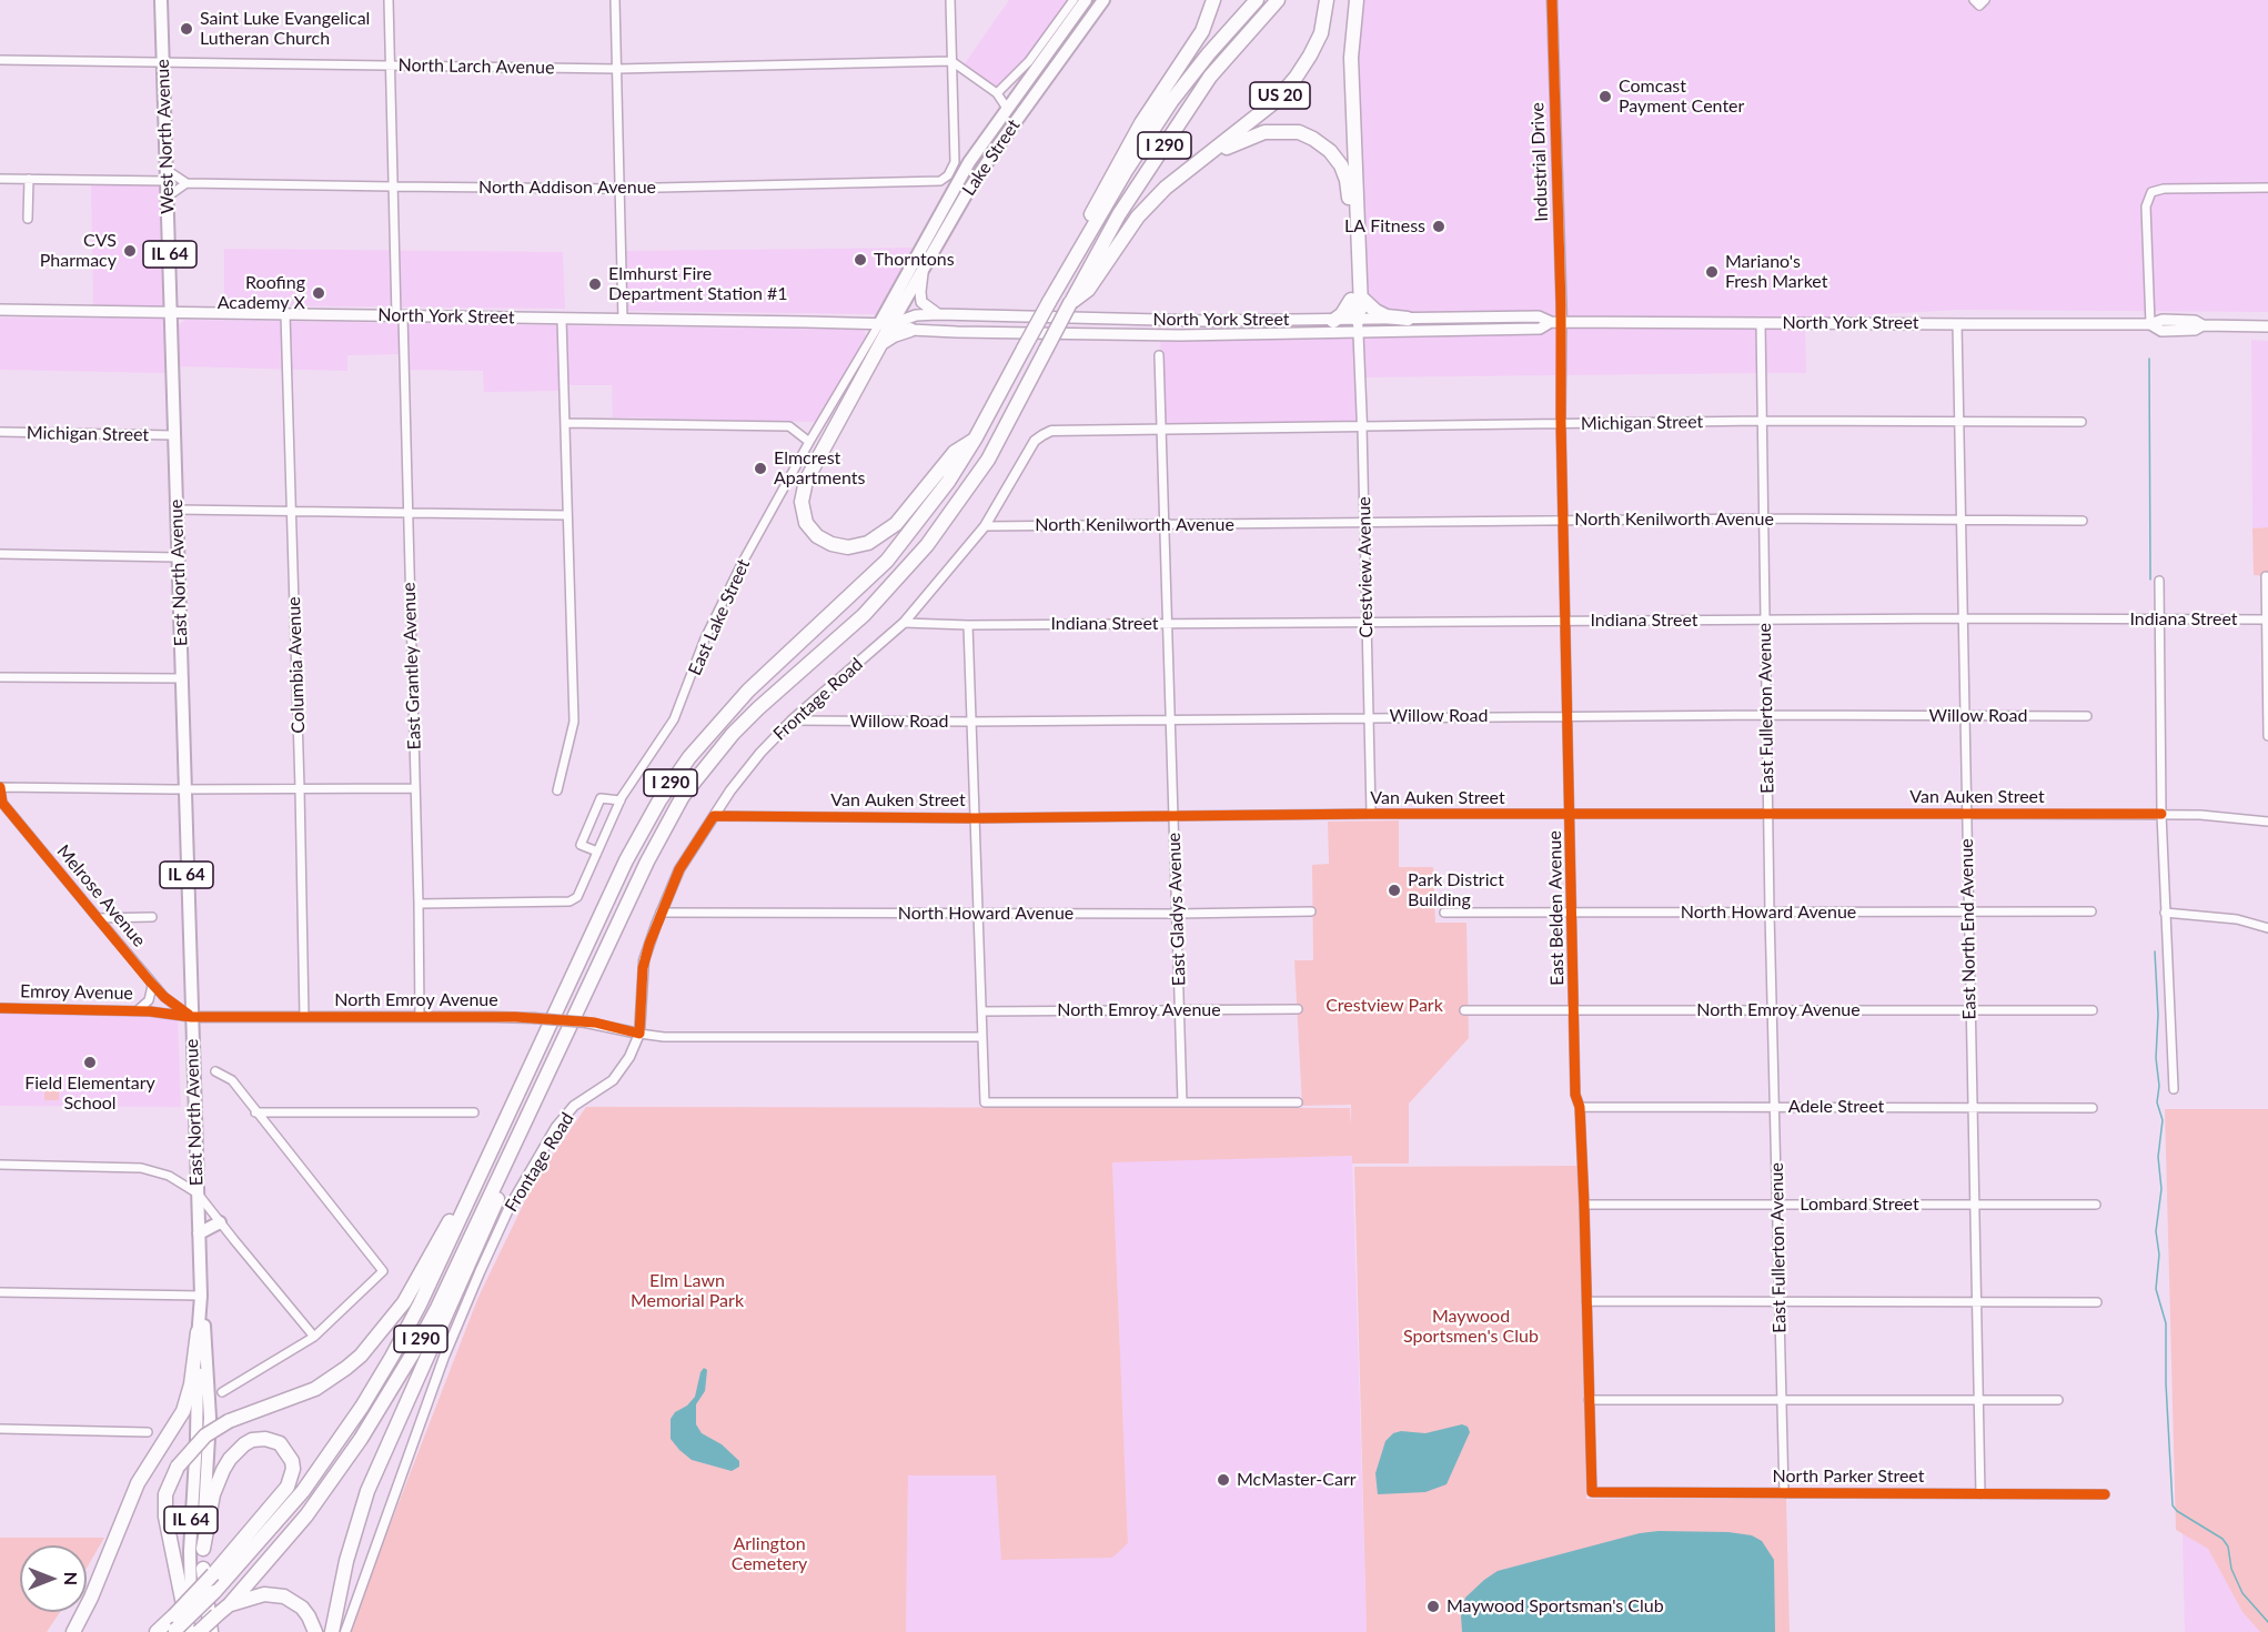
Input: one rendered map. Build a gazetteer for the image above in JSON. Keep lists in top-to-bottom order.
{
  "streets": {
    "highway": ["US 20", "I 290"],
    "main road": [
      "West North Avenue",
      "Lake Street",
      "IL 64",
      "North York Street",
      "East North Avenue"
    ],
    "street": [
      "North Larch Avenue",
      "Industrial Drive",
      "North Addison Avenue",
      "Michigan Street",
      "North Kenilworth Avenue",
      "Crestview Avenue",
      "East Lake Street",
      "Indiana Street",
      "Columbia Avenue",
      "East Grantley Avenue",
      "Frontage Road",
      "East Fullerton Avenue",
      "Willow Road",
      "Van Auken Street",
      "Melrose Avenue",
      "East Belden Avenue",
      "East Gladys Avenue",
      "North Howard Avenue",
      "East North End Avenue",
      "Emroy Avenue",
      "North Emroy Avenue",
      "Adele Street",
      "Lombard Street",
      "North Parker Street"
    ]
  },
  "crossings": [
    ["North Larch Avenue", "West North Avenue"],
    ["North Larch Avenue", "North Addison Avenue"],
    ["North Larch Avenue", "East Grantley Avenue"],
    ["US 20", "I 290"],
    ["West North Avenue", "North York Street"],
    ["West North Avenue", "East North Avenue"],
    ["I 290", "East North Avenue"],
    ["Lake Street", "North York Street"],
    ["Lake Street", "East Lake Street"],
    ["Industrial Drive", "North York Street"],
    ["Industrial Drive", "East Belden Avenue"],
    ["North Addison Avenue", "East Grantley Avenue"],
    ["IL 64", "East North Avenue"],
    ["North York Street", "Crestview Avenue"],
    ["North York Street", "East North Avenue"],
    ["North York Street", "East Lake Street"],
    ["North York Street", "Columbia Avenue"],
    ["North York Street", "East Grantley Avenue"],
    ["North York Street", "East Fullerton Avenue"],
    ["North York Street", "East Belden Avenue"],
    ["North York Street", "East North End Avenue"],
    ["Michigan Street", "Crestview Avenue"],
    ["Michigan Street", "East North Avenue"],
    ["Michigan Street", "Frontage Road"],
    ["Michigan Street", "East Fullerton Avenue"],
    ["Michigan Street", "East Belden Avenue"],
    ["Michigan Street", "East Gladys Avenue"],
    ["Michigan Street", "East North End Avenue"],
    ["North Kenilworth Avenue", "Crestview Avenue"],
    ["North Kenilworth Avenue", "Frontage Road"],
    ["North Kenilworth Avenue", "East Fullerton Avenue"],
    ["North Kenilworth Avenue", "East Belden Avenue"],
    ["North Kenilworth Avenue", "East Gladys Avenue"],
    ["North Kenilworth Avenue", "East North End Avenue"],
    ["Crestview Avenue", "Indiana Street"],
    ["Crestview Avenue", "Willow Road"],
    ["Crestview Avenue", "Van Auken Street"],
    ["East North Avenue", "Melrose Avenue"],
    ["East North Avenue", "Emroy Avenue"],
    ["East North Avenue", "North Emroy Avenue"],
    ["East Lake Street", "East Grantley Avenue"],
    ["Indiana Street", "Frontage Road"],
    ["Indiana Street", "East Fullerton Avenue"],
    ["Indiana Street", "East Belden Avenue"],
    ["Indiana Street", "East Gladys Avenue"],
    ["Indiana Street", "East North End Avenue"],
    ["Columbia Avenue", "North Emroy Avenue"],
    ["East Grantley Avenue", "North Emroy Avenue"],
    ["Frontage Road", "Willow Road"],
    ["Frontage Road", "Van Auken Street"],
    ["Frontage Road", "North Howard Avenue"],
    ["Frontage Road", "North Emroy Avenue"],
    ["East Fullerton Avenue", "Willow Road"],
    ["East Fullerton Avenue", "Van Auken Street"],
    ["East Fullerton Avenue", "North Howard Avenue"],
    ["East Fullerton Avenue", "North Emroy Avenue"],
    ["East Fullerton Avenue", "Adele Street"],
    ["East Fullerton Avenue", "Lombard Street"],
    ["East Fullerton Avenue", "North Parker Street"],
    ["Willow Road", "East Belden Avenue"],
    ["Willow Road", "East Gladys Avenue"],
    ["Willow Road", "East North End Avenue"],
    ["Van Auken Street", "East Belden Avenue"],
    ["Van Auken Street", "East Gladys Avenue"],
    ["Van Auken Street", "East North End Avenue"],
    ["Melrose Avenue", "Emroy Avenue"],
    ["Melrose Avenue", "North Emroy Avenue"],
    ["East Belden Avenue", "North Howard Avenue"],
    ["East Belden Avenue", "North Emroy Avenue"],
    ["East Belden Avenue", "Adele Street"],
    ["East Belden Avenue", "Lombard Street"],
    ["East Belden Avenue", "North Parker Street"],
    ["East Gladys Avenue", "North Howard Avenue"],
    ["East Gladys Avenue", "North Emroy Avenue"],
    ["North Howard Avenue", "East North End Avenue"],
    ["East North End Avenue", "North Emroy Avenue"],
    ["East North End Avenue", "Adele Street"],
    ["East North End Avenue", "Lombard Street"],
    ["East North End Avenue", "North Parker Street"],
    ["Emroy Avenue", "North Emroy Avenue"]
  ],
  "parks": [
    "Crestview Park",
    "Elm Lawn Memorial Park",
    "Maywood Sportsmen's Club",
    "Arlington Cemetery"
  ],
  "places": [
    "Saint Luke Evangelical Lutheran Church",
    "Comcast Payment Center",
    "LA Fitness",
    "CVS Pharmacy",
    "Thorntons",
    "Mariano's Fresh Market",
    "Elmhurst Fire Department Station #1",
    "Roofing Academy X",
    "Elmcrest Apartments",
    "Park District Building",
    "Field Elementary School",
    "McMaster-Carr",
    "Maywood Sportsman's Club"
  ],
  "north": "right"
}
